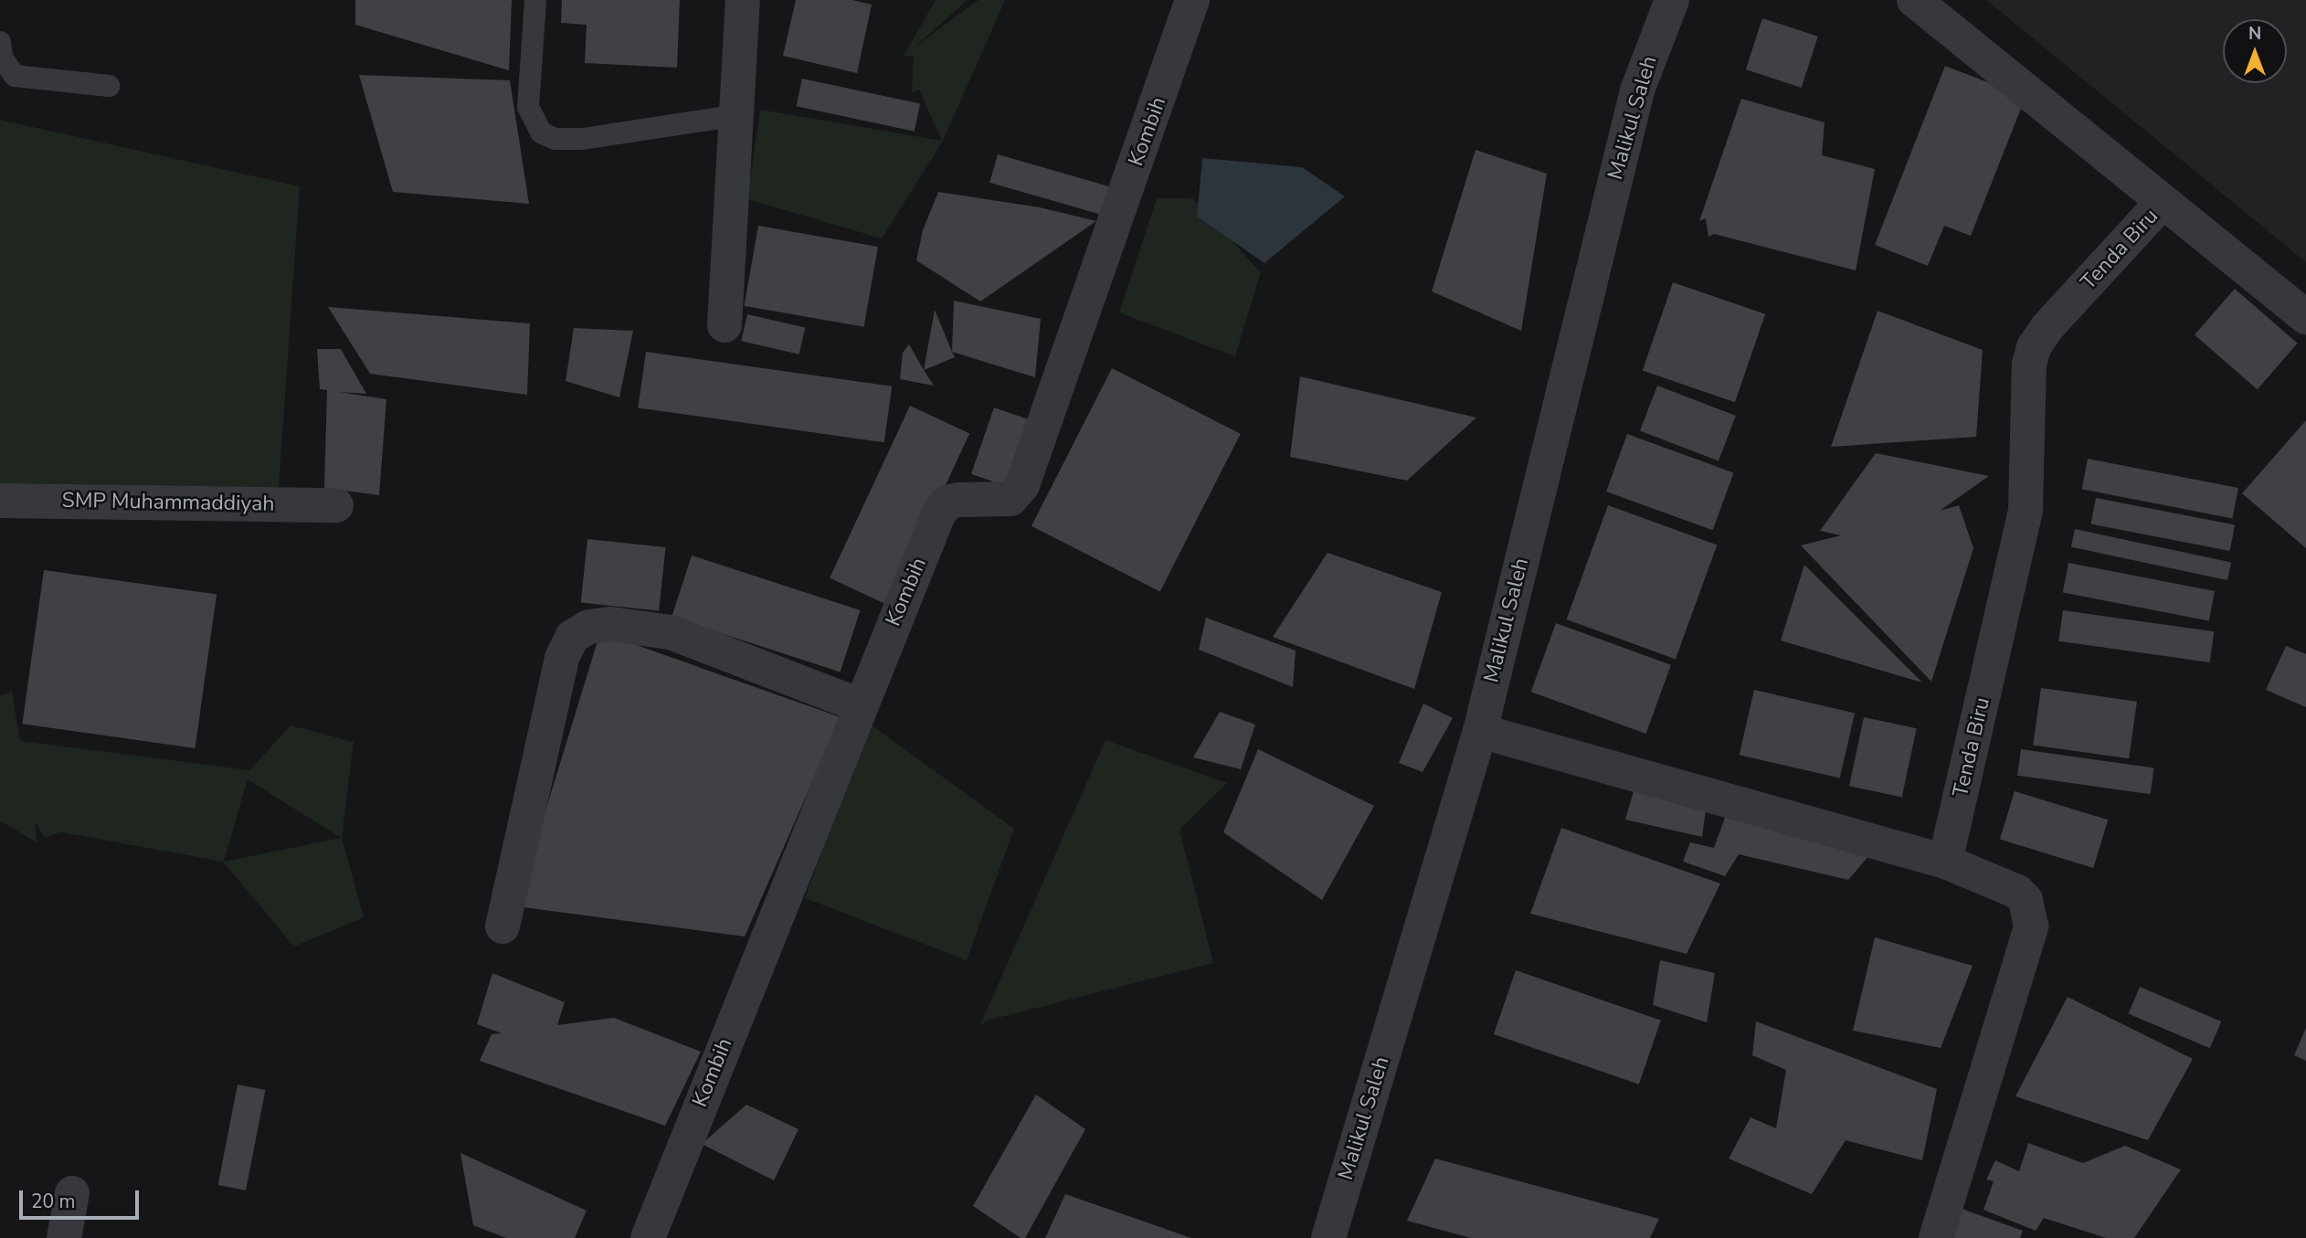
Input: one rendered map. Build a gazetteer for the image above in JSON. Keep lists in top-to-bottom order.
{
  "streets": {
    "street": [
      "Malikul Saleh",
      "Kombih",
      "Tenda Biru",
      "SMP Muhammaddiyah"
    ]
  },
  "scale_bar": "20 m",
  "north": "top"
}
